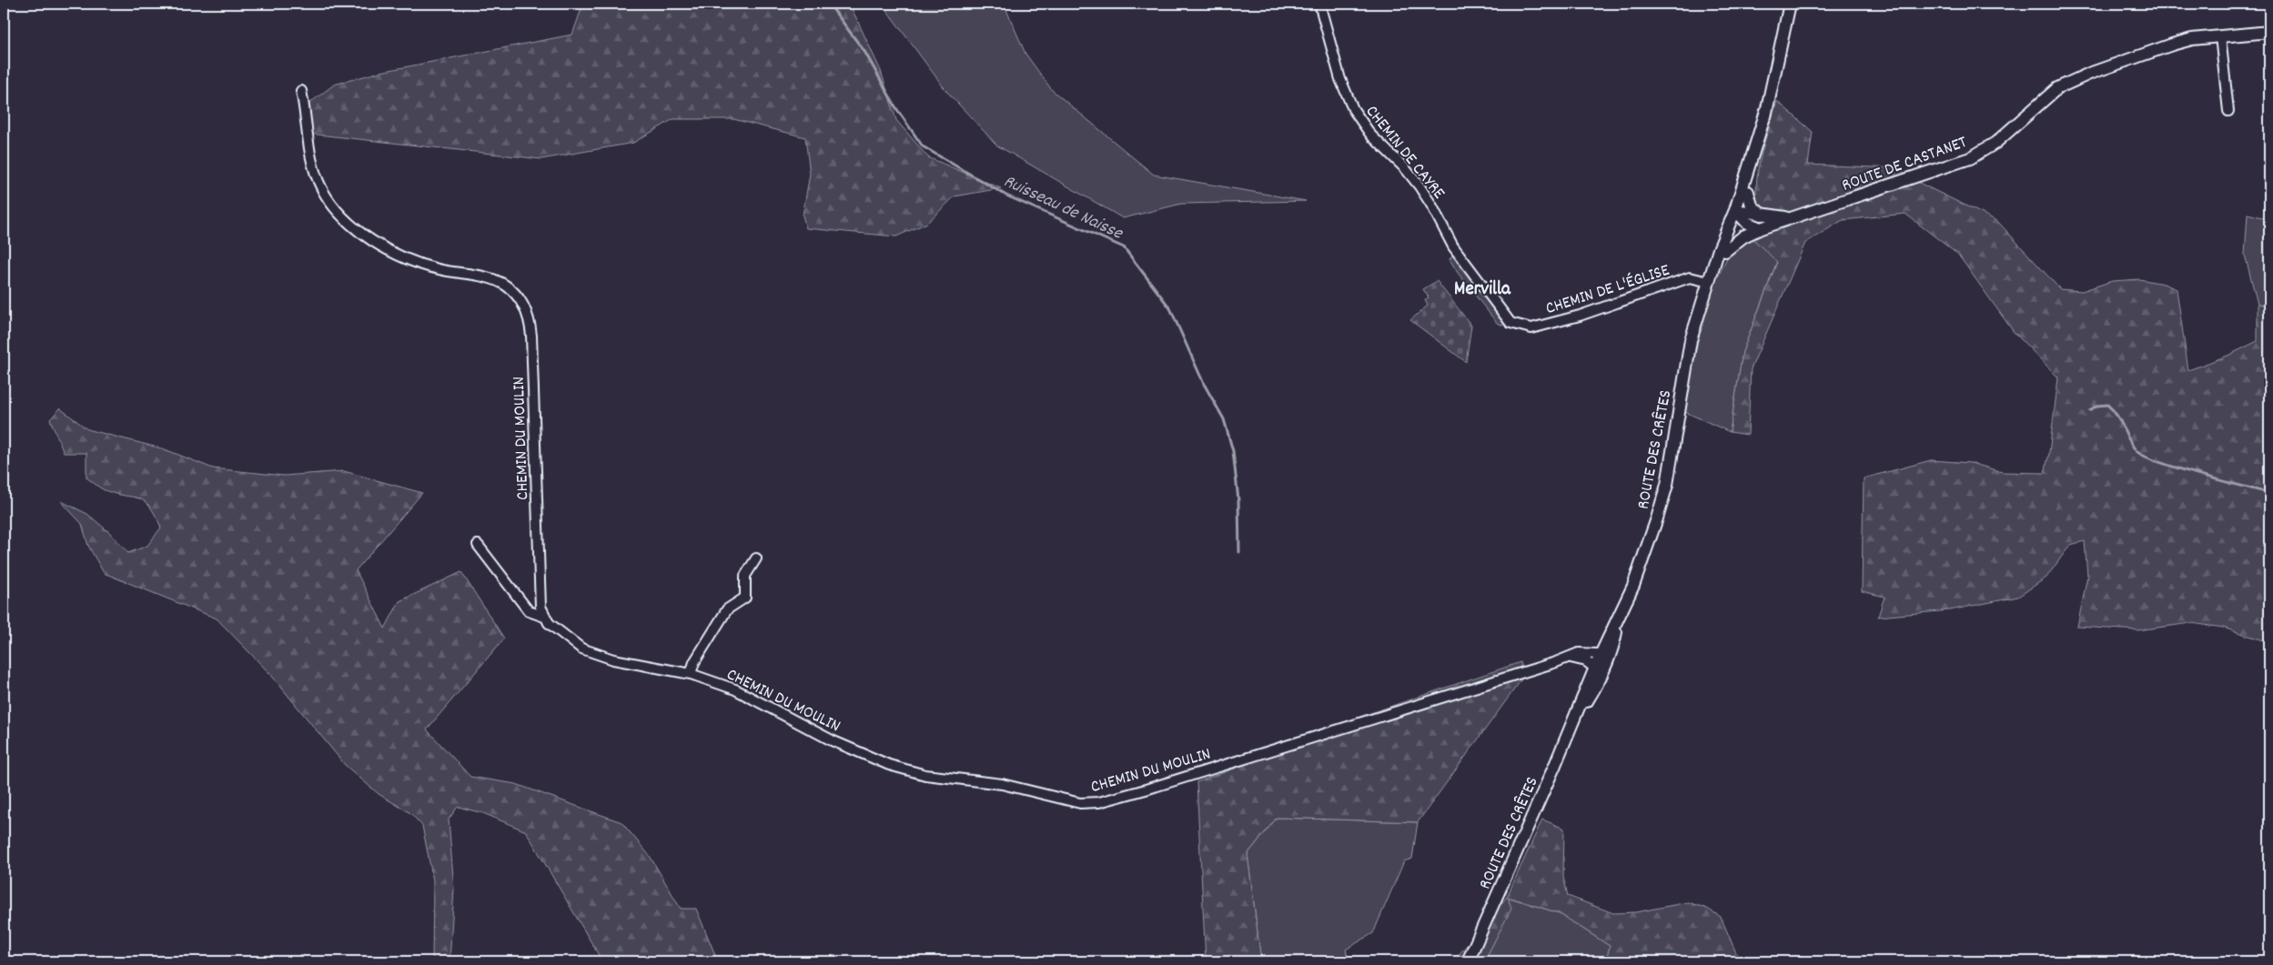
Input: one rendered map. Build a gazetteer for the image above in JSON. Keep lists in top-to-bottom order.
{
  "streets": {
    "street": [
      "CHEMIN DE CAYRE",
      "ROUTE DE CASTANET",
      "CHEMIN DE L'ÉGLISE",
      "CHEMIN DU MOULIN",
      "ROUTE DES CRÊTES"
    ]
  },
  "crossings": [
    ["CHEMIN DE CAYRE", "CHEMIN DE L'ÉGLISE"],
    ["ROUTE DE CASTANET", "ROUTE DES CRÊTES"],
    ["CHEMIN DE L'ÉGLISE", "ROUTE DES CRÊTES"],
    ["CHEMIN DU MOULIN", "ROUTE DES CRÊTES"]
  ],
  "districts": ["Mervilla"],
  "water": ["Ruisseau de Naisse"]
}
